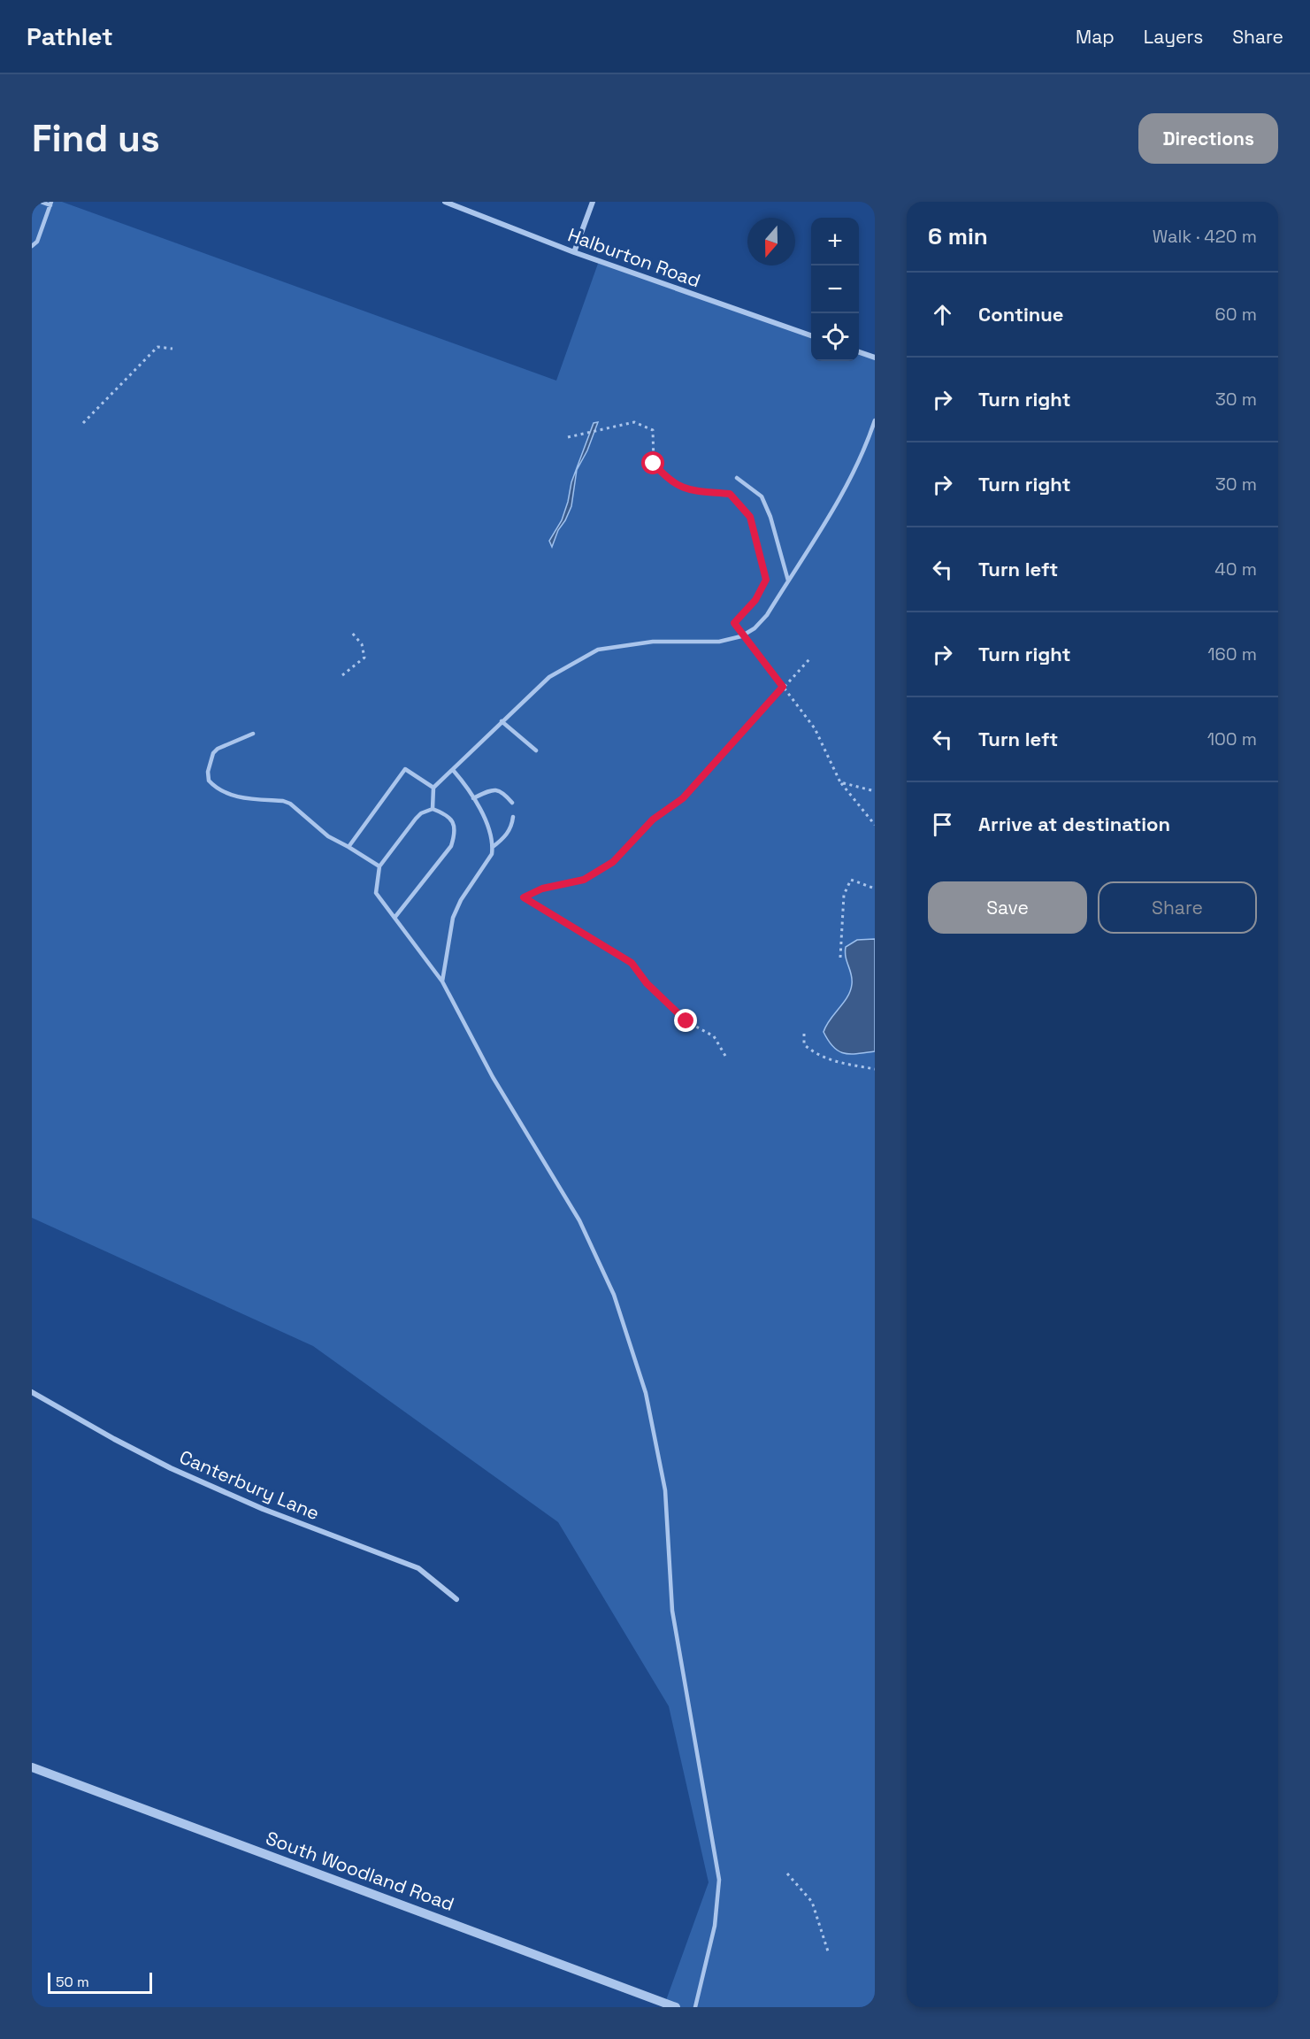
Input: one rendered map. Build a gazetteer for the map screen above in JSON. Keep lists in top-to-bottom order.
{
  "streets": {
    "street": ["Halburton Road", "Canterbury Lane", "South Woodland Road"]
  },
  "scale_bar": "50 m",
  "north": "bottom",
  "page": {
    "header": "Pathlet",
    "nav": ["Map", "Layers", "Share"],
    "buttons": [
      "Directions",
      ["Save", "Share"]
    ],
    "title": "Find us",
    "heading": ["6 min", "Walk · 420 m"],
    "map_buttons": ["+", "−"],
    "list": [
      ["Continue", "60 m"],
      ["Turn right", "30 m"],
      ["Turn right", "30 m"],
      ["Turn left", "40 m"],
      ["Turn right", "160 m"],
      ["Turn left", "100 m"],
      "Arrive at destination"
    ],
    "scale": "50 m"
  }
}
